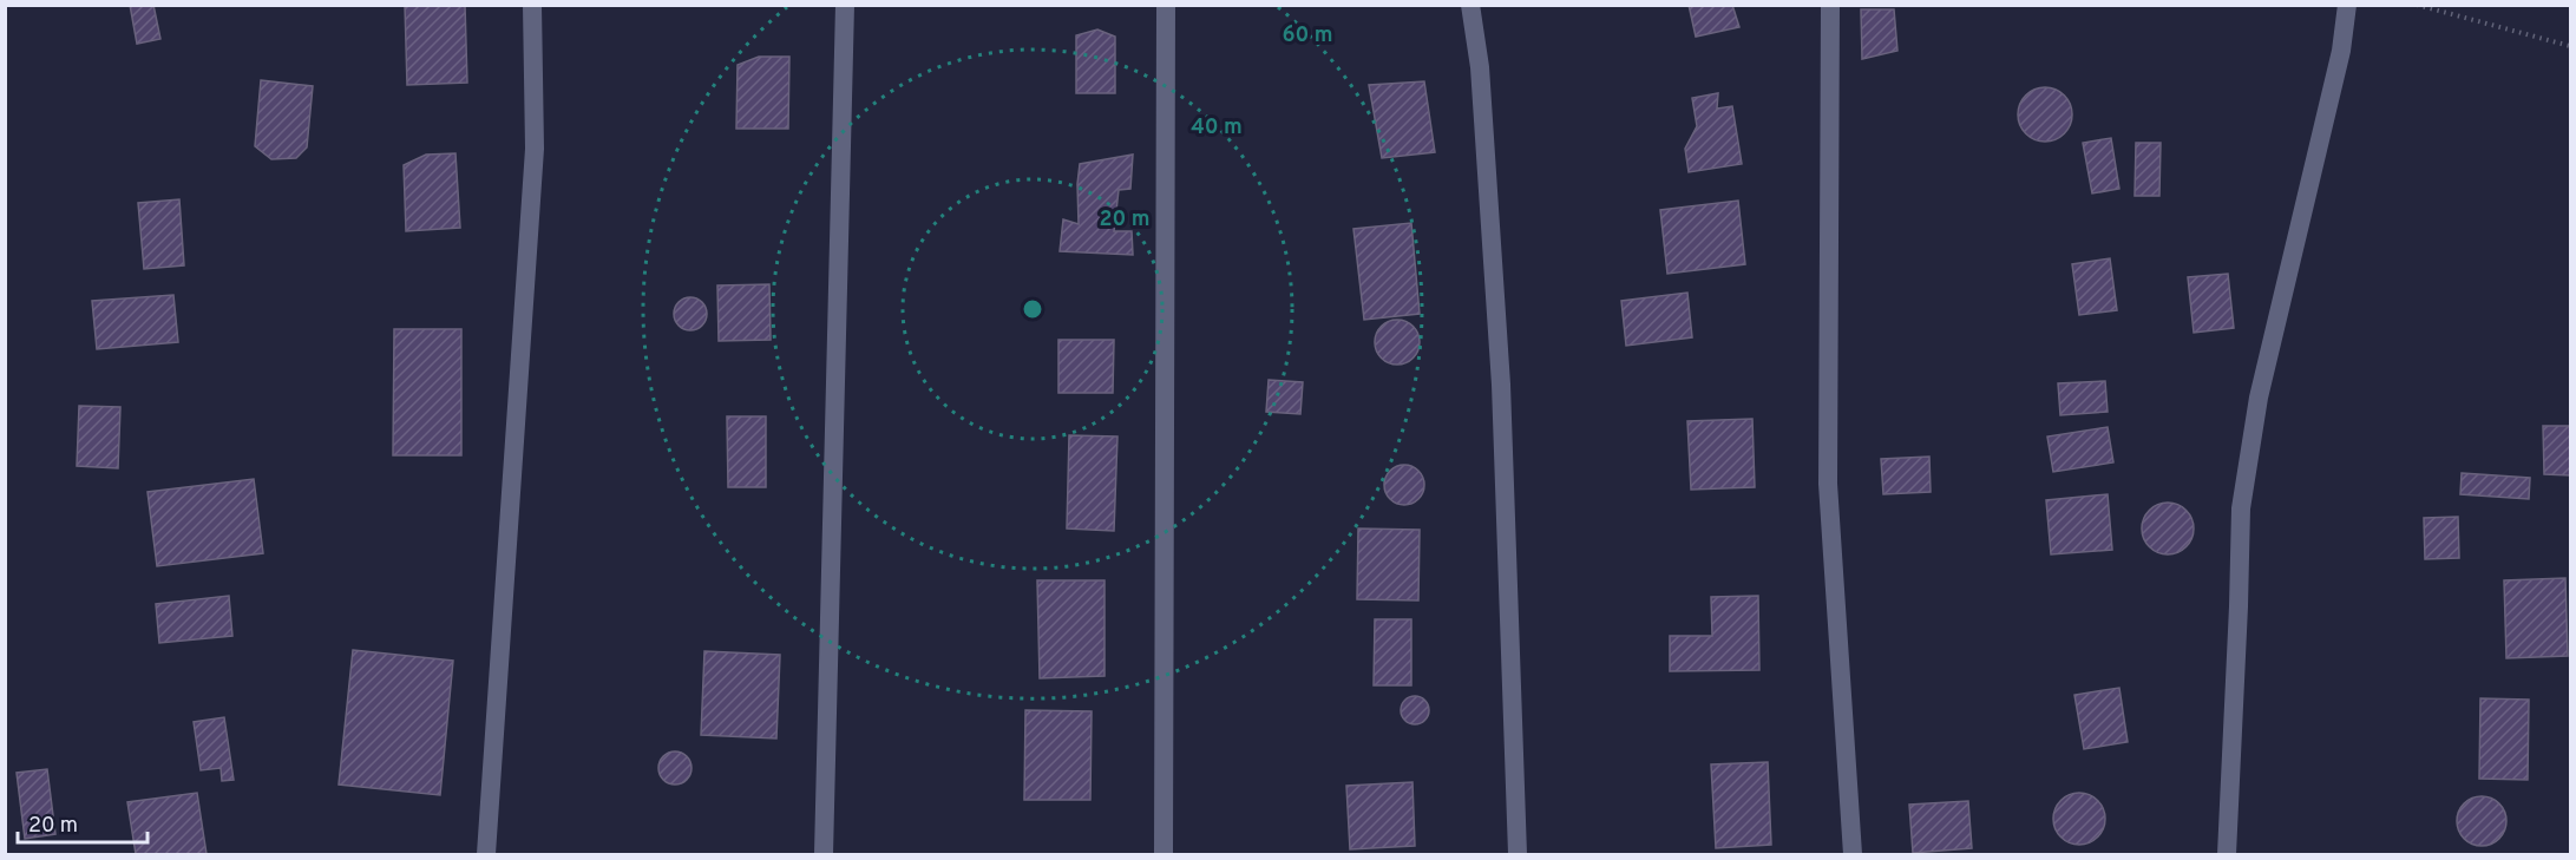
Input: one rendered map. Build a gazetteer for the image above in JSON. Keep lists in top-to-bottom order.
{
  "scale_bar": "20 m",
  "rings": ["60 m", "40 m", "20 m"]
}
